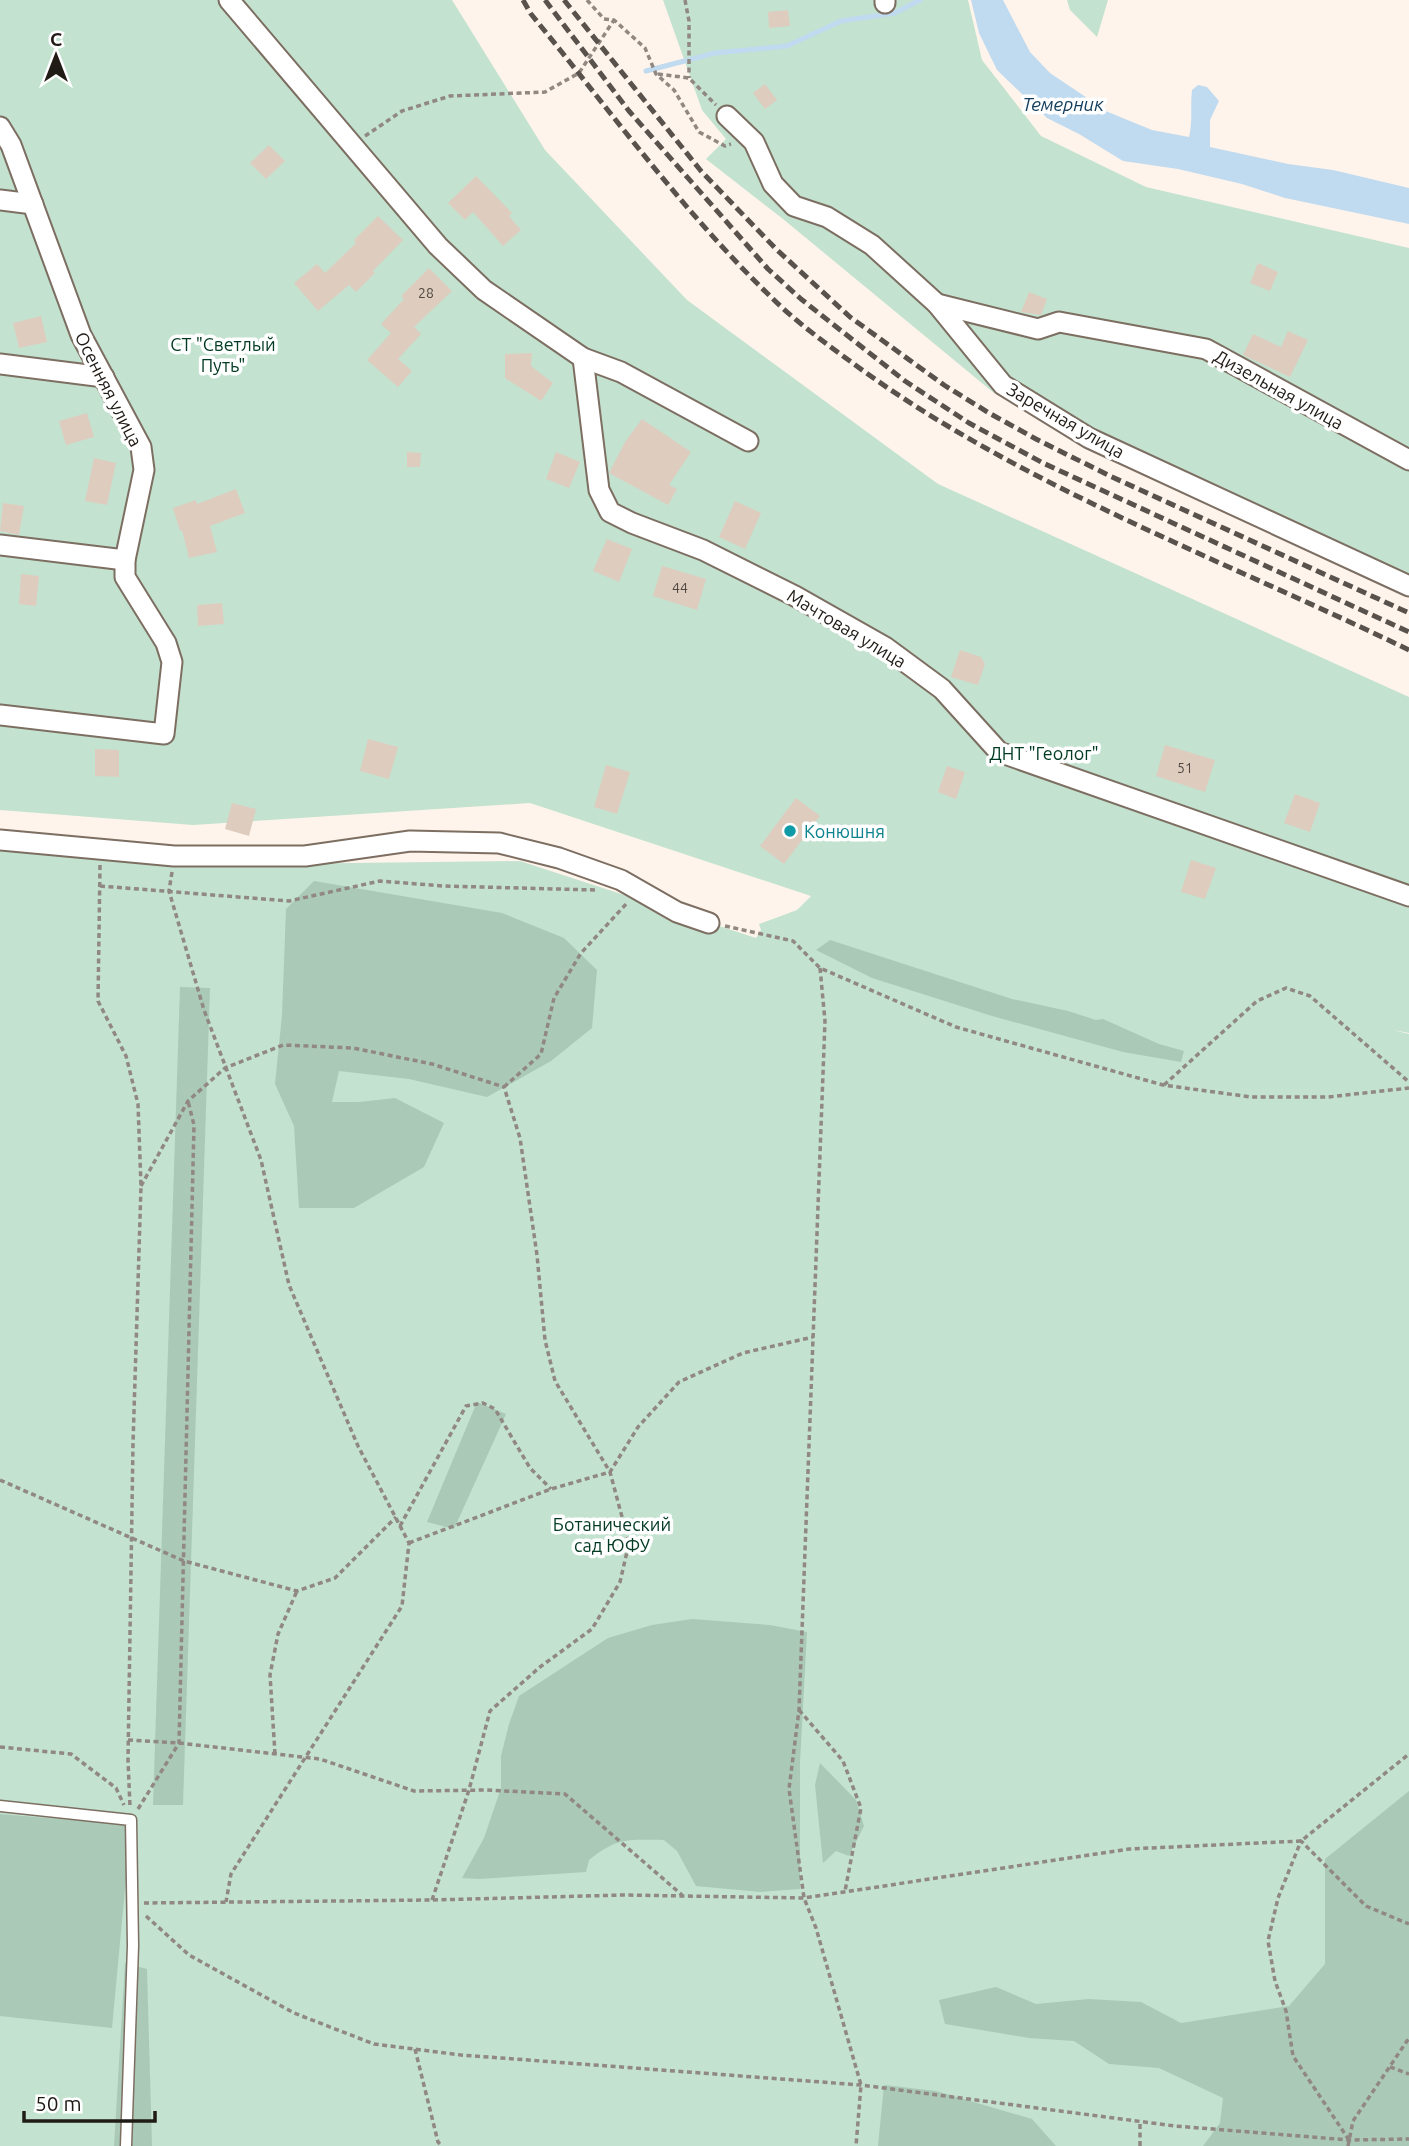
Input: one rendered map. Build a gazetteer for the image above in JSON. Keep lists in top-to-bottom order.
{
  "streets": {
    "street": [
      "Осенняя улица",
      "Дизельная улица",
      "Заречная улица",
      "Мачтовая улица"
    ]
  },
  "crossings": [
    ["Дизельная улица", "Заречная улица"]
  ],
  "water": ["Темерник"],
  "parks": ["СТ \"Светлый Путь\"", "ДНТ \"Геолог\"", "Ботанический сад ЮФУ"],
  "places": ["Конюшня"],
  "house_numbers": ["28", "44", "51"],
  "scale_bar": "50 m",
  "north": "top"
}
